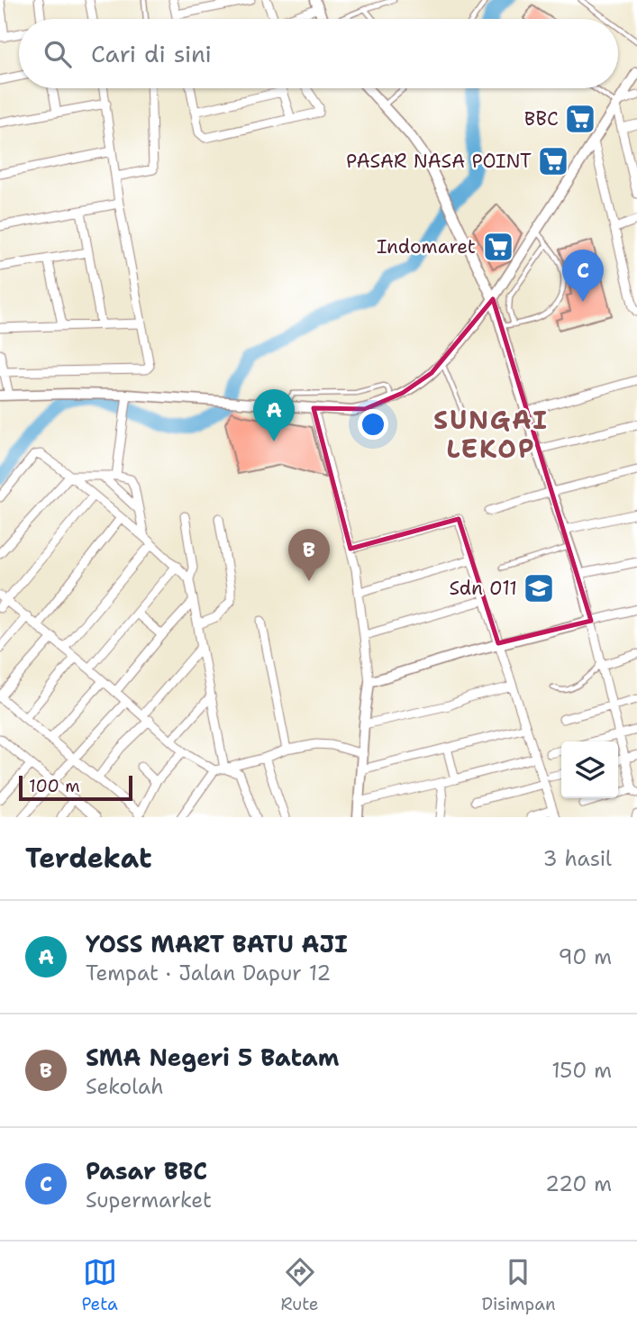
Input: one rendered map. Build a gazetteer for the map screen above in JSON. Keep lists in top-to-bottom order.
{
  "districts": ["SUNGAI LEKOP"],
  "places": {
    "supermarket": ["BBC", "PASAR NASA POINT", "Indomaret"],
    "school or university": ["Sdn 011"]
  },
  "scale_bar": "100 m",
  "page": {
    "search": "Cari di sini",
    "pins": ["C", "A", "B"],
    "scale": "100 m",
    "heading": ["Terdekat", "3 hasil"],
    "list": [
      {
        "mark": "A",
        "name": "YOSS MART BATU AJI",
        "note": "Tempat · Jalan Dapur 12",
        "value": "90 m"
      },
      {
        "mark": "B",
        "name": "SMA Negeri 5 Batam",
        "note": "Sekolah",
        "value": "150 m"
      },
      {
        "mark": "C",
        "name": "Pasar BBC",
        "note": "Supermarket",
        "value": "220 m"
      }
    ],
    "nav": ["Peta", "Rute", "Disimpan"]
  }
}
